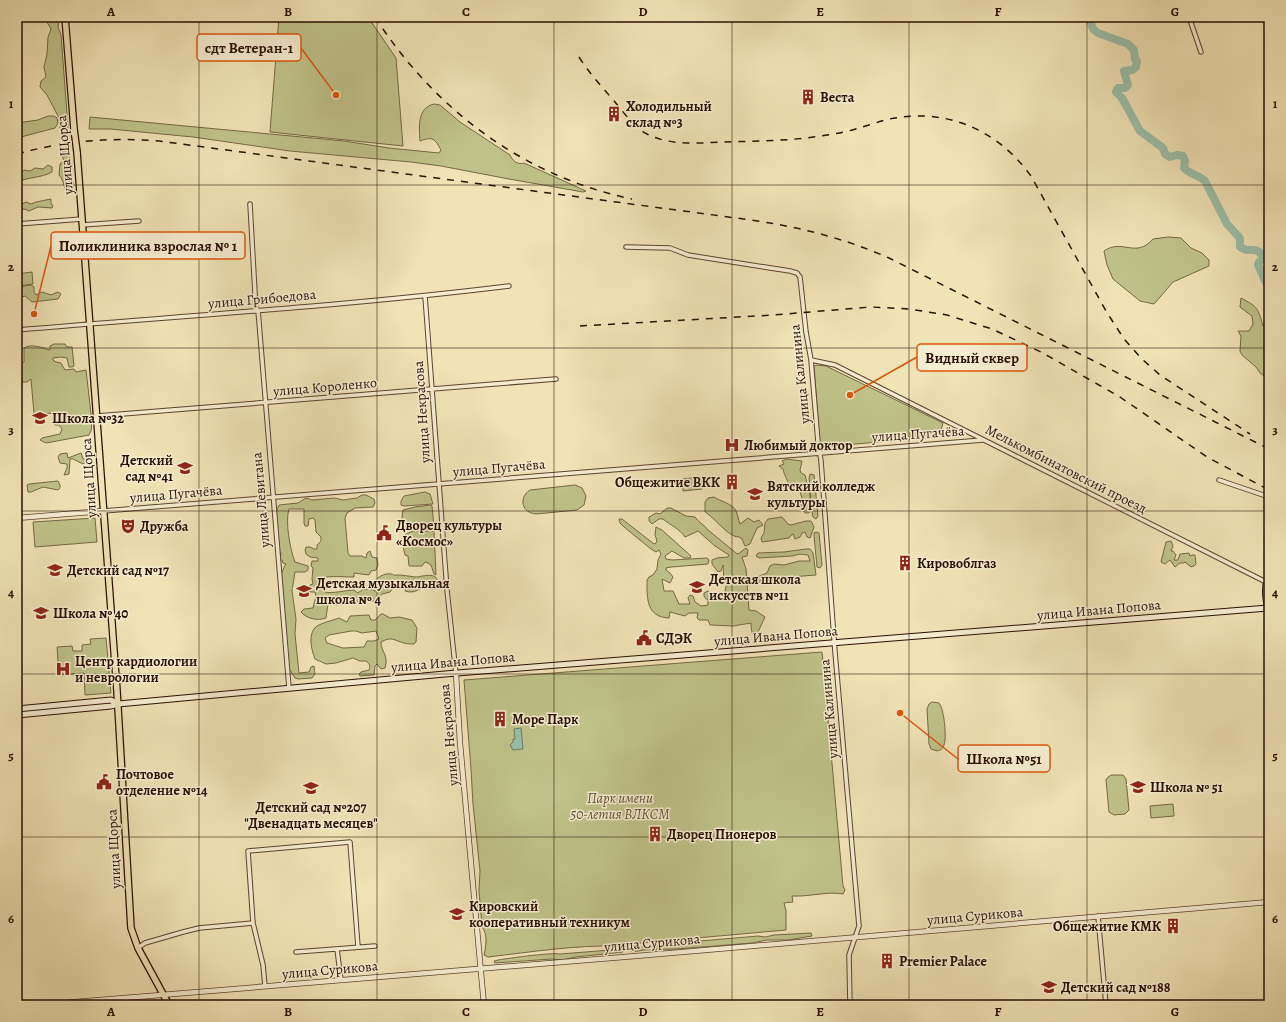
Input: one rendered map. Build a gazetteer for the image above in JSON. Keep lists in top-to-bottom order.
{
  "streets": {
    "main road": ["улица Щорса", "улица Ивана Попова"],
    "street": [
      "улица Грибоедова",
      "улица Калинина",
      "улица Короленко",
      "улица Некрасова",
      "улица Пугачёва",
      "Мелькомбинатовский проезд",
      "улица Левитана",
      "улица Сурикова"
    ]
  },
  "crossings": [
    ["улица Щорса", "улица Грибоедова"],
    ["улица Щорса", "улица Короленко"],
    ["улица Щорса", "улица Пугачёва"],
    ["улица Щорса", "улица Ивана Попова"],
    ["улица Щорса", "улица Сурикова"],
    ["улица Грибоедова", "улица Некрасова"],
    ["улица Грибоедова", "улица Левитана"],
    ["улица Калинина", "улица Пугачёва"],
    ["улица Калинина", "Мелькомбинатовский проезд"],
    ["улица Калинина", "улица Ивана Попова"],
    ["улица Калинина", "улица Сурикова"],
    ["улица Короленко", "улица Некрасова"],
    ["улица Короленко", "улица Левитана"],
    ["улица Некрасова", "улица Пугачёва"],
    ["улица Некрасова", "улица Ивана Попова"],
    ["улица Некрасова", "улица Сурикова"],
    ["улица Пугачёва", "Мелькомбинатовский проезд"],
    ["улица Пугачёва", "улица Левитана"],
    ["улица Левитана", "улица Ивана Попова"]
  ],
  "parks": ["Парк имени 50-летия ВЛКСМ"],
  "places": {
    "other": [
      "сдт Ветеран-1",
      "Поликлиника взрослая № 1",
      "Видный сквер",
      "Школа №51"
    ],
    "building": [
      "Веста",
      "Холодильный склад №3",
      "Общежитие ВКК",
      "Кировоблгаз",
      "Море Парк",
      "Дворец Пионеров",
      "Общежитие КМК",
      "Premier Palace"
    ],
    "school or university": [
      "Школа №32",
      "Детский сад №41",
      "Вятский колледж культуры",
      "Детский сад №17",
      "Детская школа искусств №11",
      "Детская музыкальная школа № 4",
      "Школа № 40",
      "Школа № 51",
      "Детский сад №207 \"Двенадцать месяцев\"",
      "Кировский кооперативный техникум",
      "Детский сад №188"
    ],
    "hospital": ["Любимый доктор", "Центр кардиологии и неврологии"],
    "theatre": ["Дружба"],
    "public building": ["Дворец культуры «Космос»", "СДЭК", "Почтовое отделение №14"]
  },
  "grid": {
    "columns": [
      "A",
      "B",
      "C",
      "D",
      "E",
      "F",
      "G"
    ],
    "rows": [
      "1",
      "2",
      "3",
      "4",
      "5",
      "6"
    ]
  }
}
